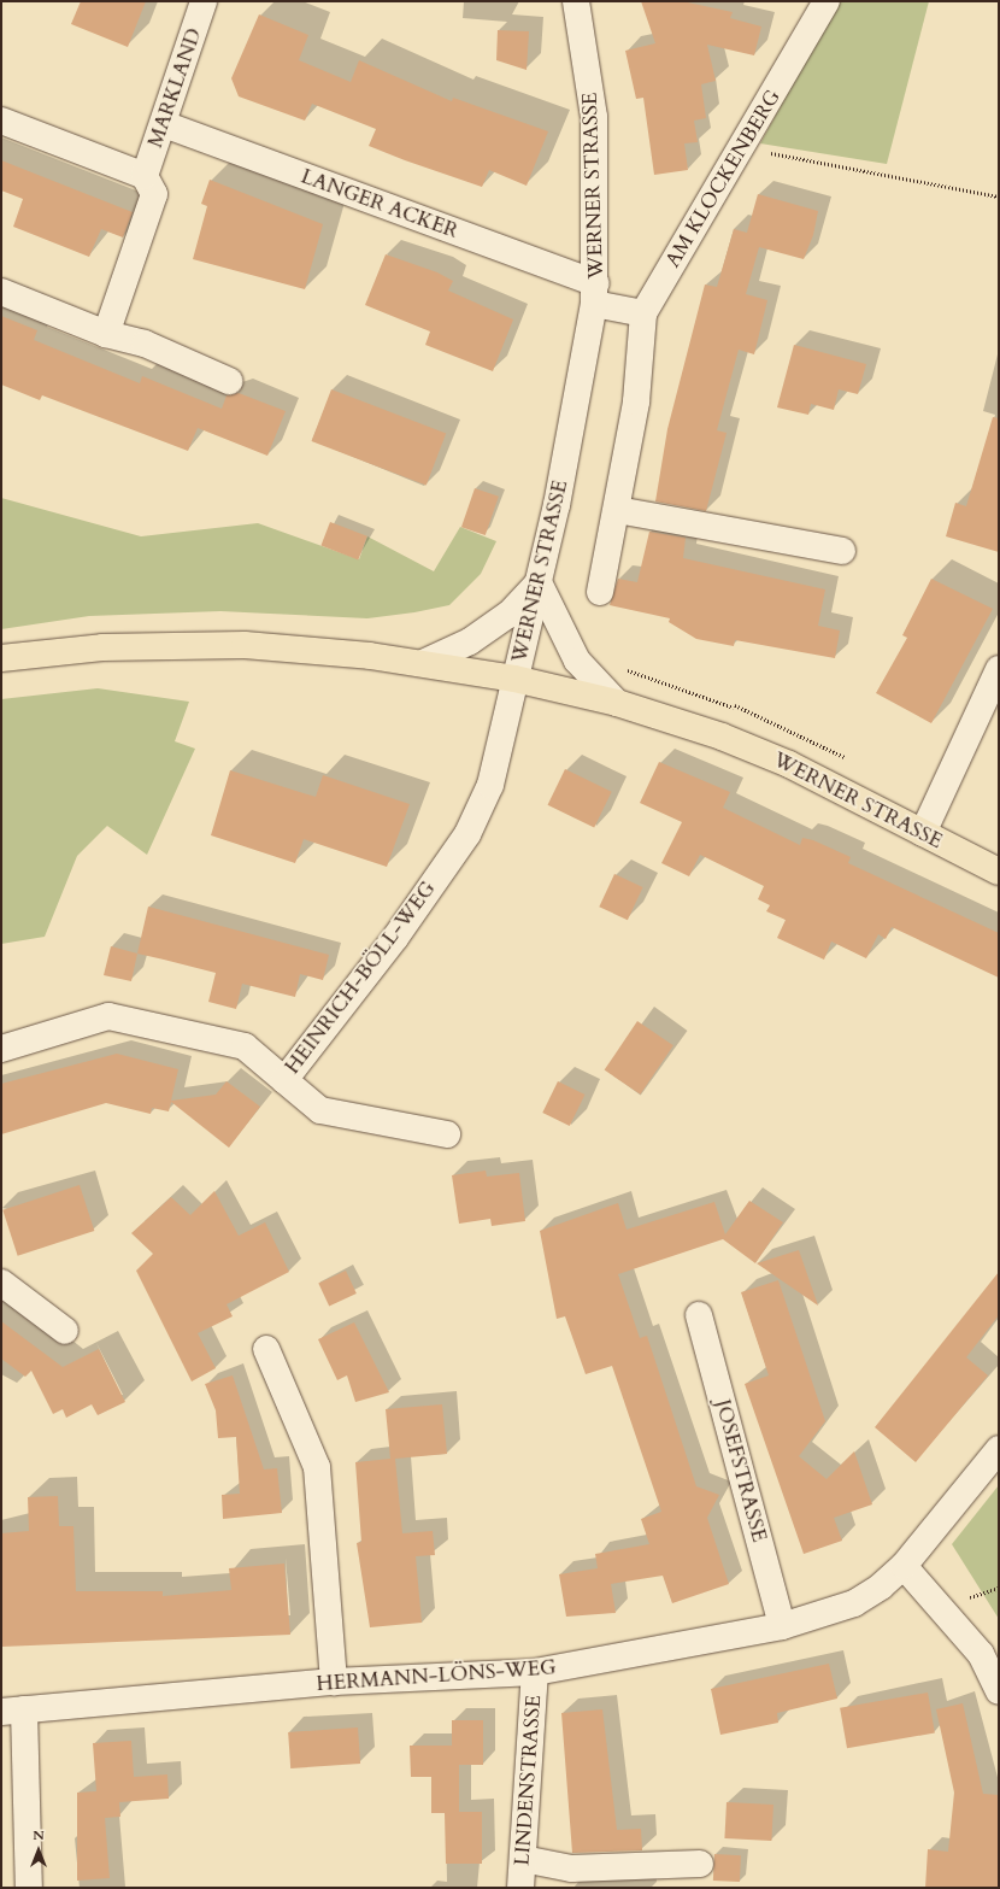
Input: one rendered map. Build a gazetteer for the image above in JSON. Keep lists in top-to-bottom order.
{
  "streets": {
    "main road": ["WERNER STRASSE"],
    "street": [
      "MARKLAND",
      "AM KLOCKENBERG",
      "LANGER ACKER",
      "HEINRICH-BÖLL-WEG",
      "JOSEFSTRASSE",
      "HERMANN-LÖNS-WEG",
      "LINDENSTRASSE"
    ]
  },
  "crossings": [
    ["MARKLAND", "LANGER ACKER"],
    ["WERNER STRASSE", "LANGER ACKER"],
    ["WERNER STRASSE", "HEINRICH-BÖLL-WEG"],
    ["JOSEFSTRASSE", "HERMANN-LÖNS-WEG"],
    ["HERMANN-LÖNS-WEG", "LINDENSTRASSE"]
  ],
  "north": "top"
}
